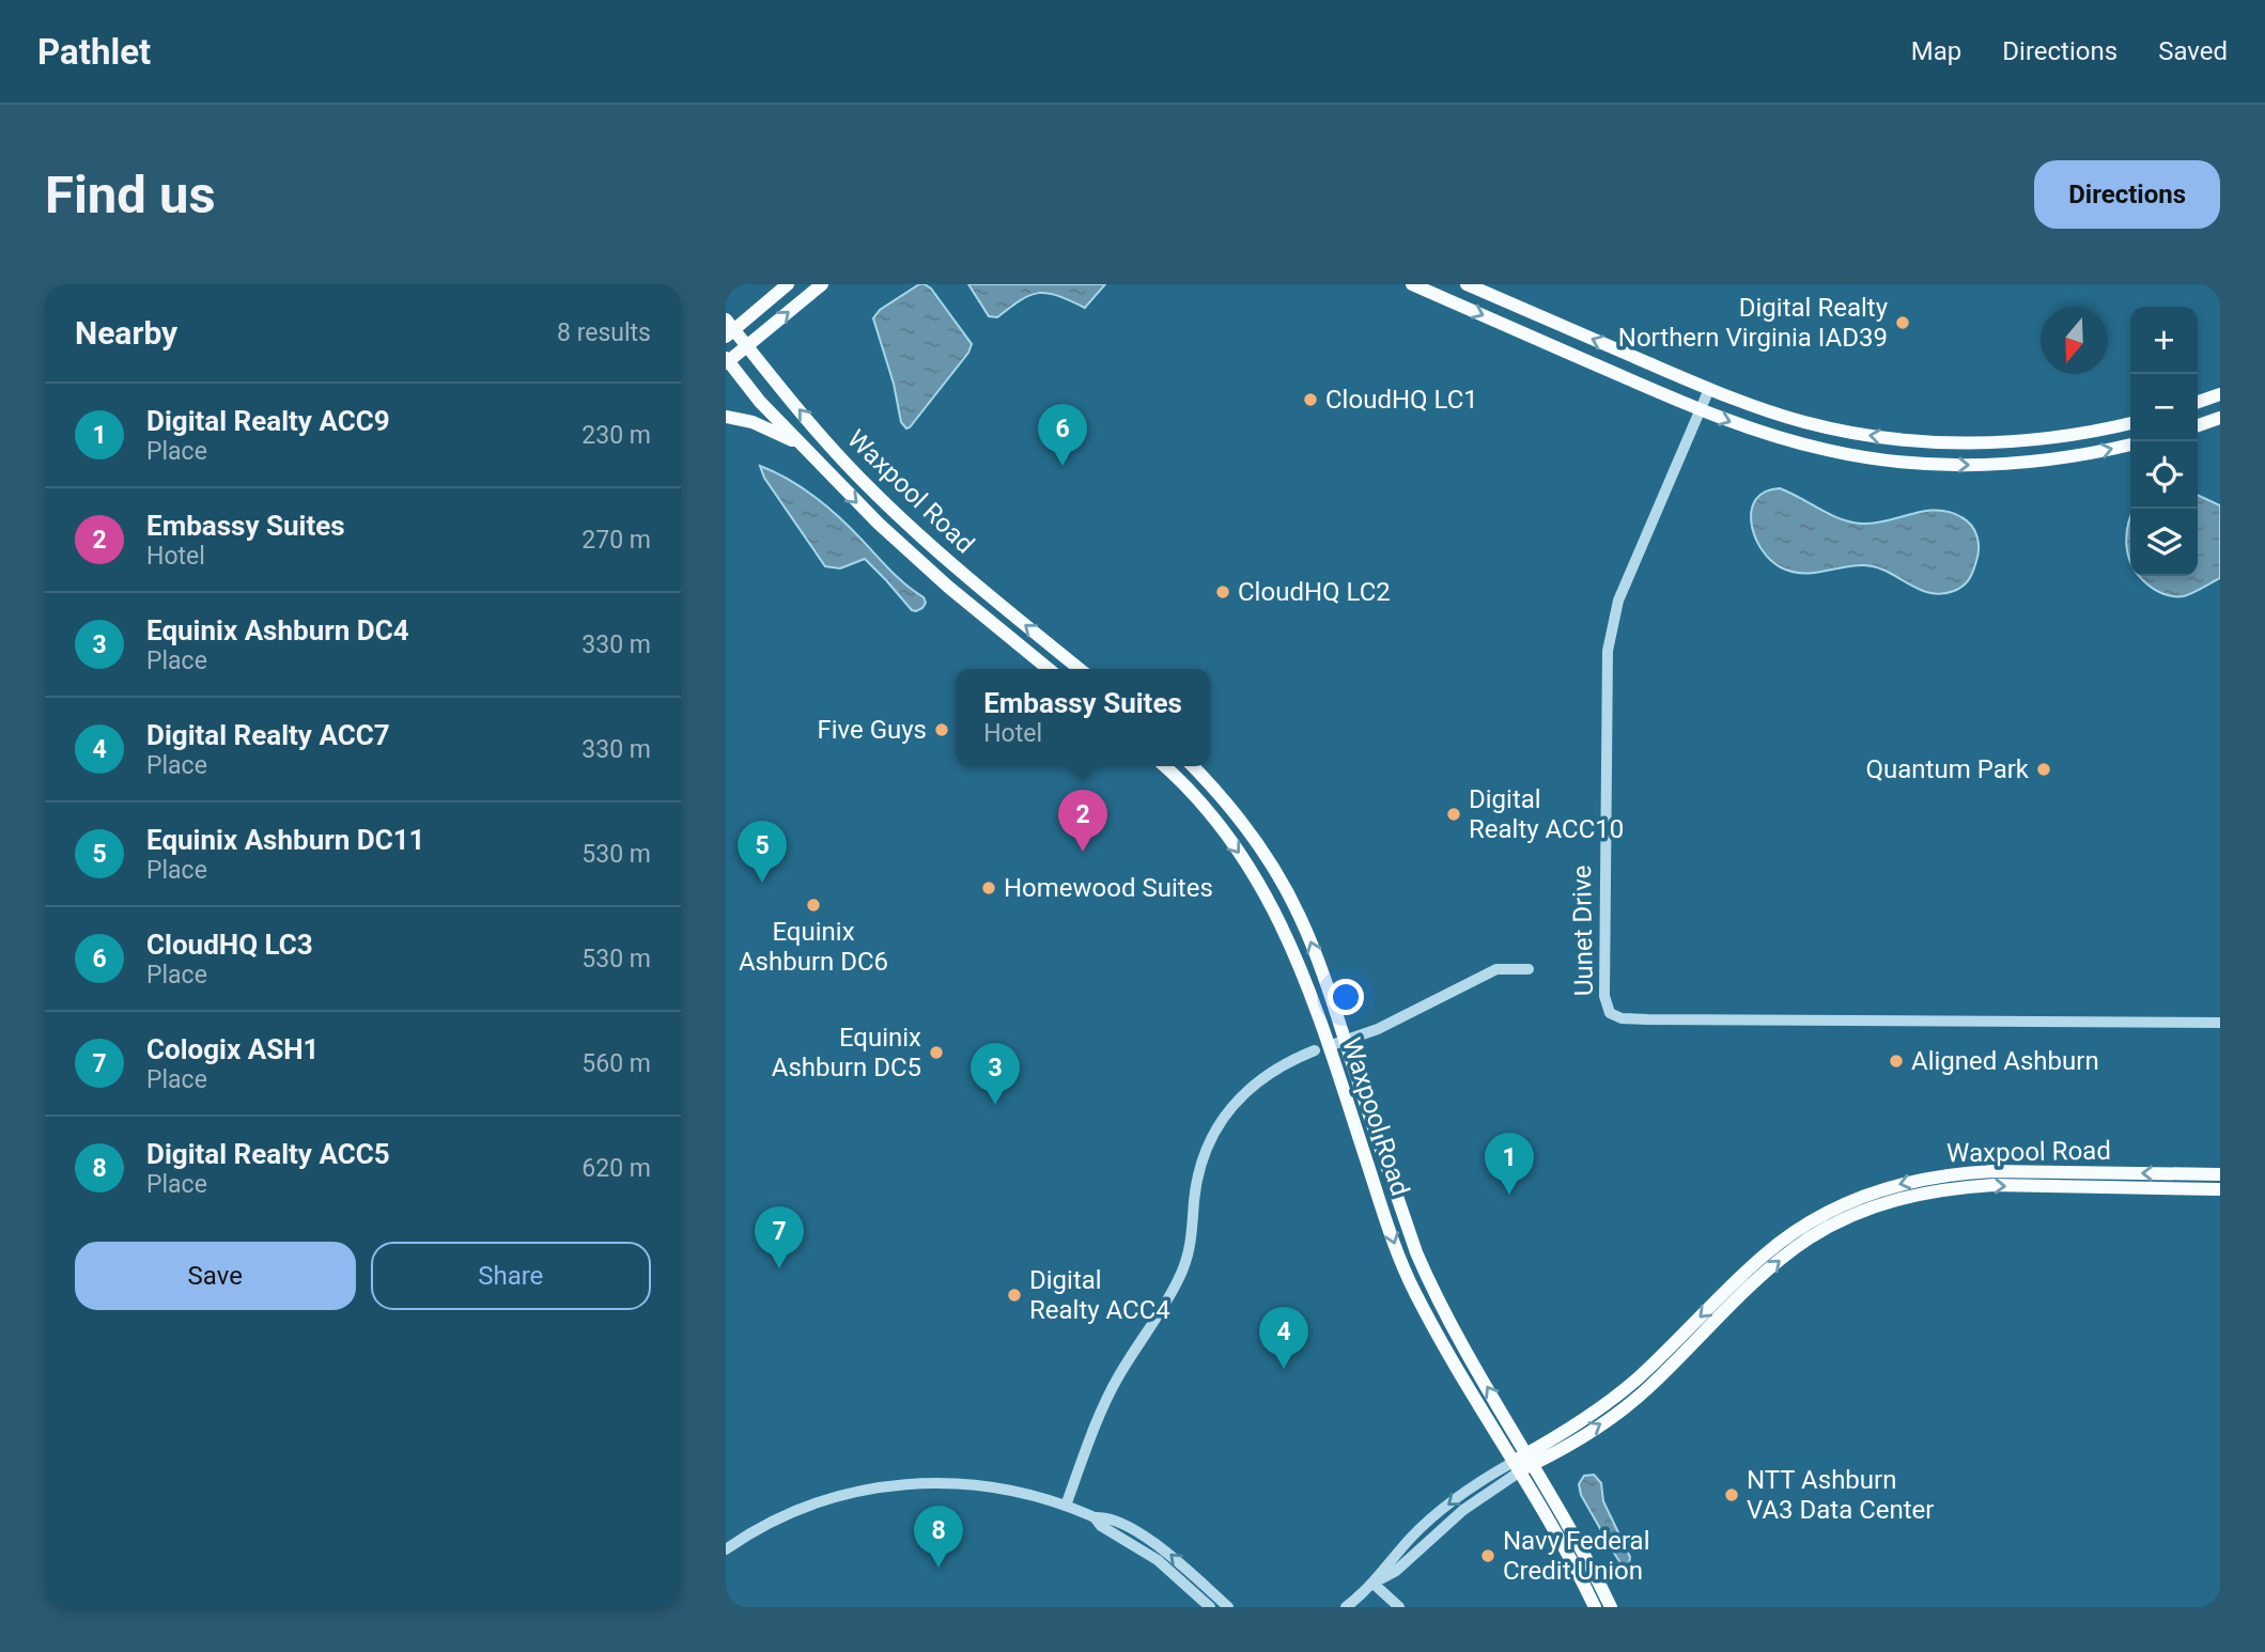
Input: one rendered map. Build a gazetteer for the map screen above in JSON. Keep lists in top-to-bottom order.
{
  "streets": {
    "main road": ["Waxpool Road"],
    "street": ["Uunet Drive"]
  },
  "places": [
    "Digital Realty Northern Virginia IAD39",
    "CloudHQ LC1",
    "CloudHQ LC2",
    "Five Guys",
    "Quantum Park",
    "Digital Realty ACC10",
    "Homewood Suites",
    "Equinix Ashburn DC6",
    "Equinix Ashburn DC5",
    "Aligned Ashburn",
    "Digital Realty ACC4",
    "NTT Ashburn VA3 Data Center",
    "Navy Federal Credit Union"
  ],
  "north": "bottom",
  "page": {
    "header": "Pathlet",
    "nav": ["Map", "Directions", "Saved"],
    "buttons": [
      "Directions",
      ["Save", "Share"]
    ],
    "title": "Find us",
    "heading": ["Nearby", "8 results"],
    "map_buttons": ["+", "−"],
    "list": [
      {
        "mark": "1",
        "name": "Digital Realty ACC9",
        "note": "Place",
        "value": "230 m"
      },
      {
        "mark": "2",
        "name": "Embassy Suites",
        "note": "Hotel",
        "value": "270 m"
      },
      {
        "mark": "3",
        "name": "Equinix Ashburn DC4",
        "note": "Place",
        "value": "330 m"
      },
      {
        "mark": "4",
        "name": "Digital Realty ACC7",
        "note": "Place",
        "value": "330 m"
      },
      {
        "mark": "5",
        "name": "Equinix Ashburn DC11",
        "note": "Place",
        "value": "530 m"
      },
      {
        "mark": "6",
        "name": "CloudHQ LC3",
        "note": "Place",
        "value": "530 m"
      },
      {
        "mark": "7",
        "name": "Cologix ASH1",
        "note": "Place",
        "value": "560 m"
      },
      {
        "mark": "8",
        "name": "Digital Realty ACC5",
        "note": "Place",
        "value": "620 m"
      }
    ],
    "pins": [
      "6",
      "2",
      "5",
      "3",
      "1",
      "7",
      "4",
      "8"
    ],
    "popup": ["Embassy Suites", "Hotel"]
  }
}
